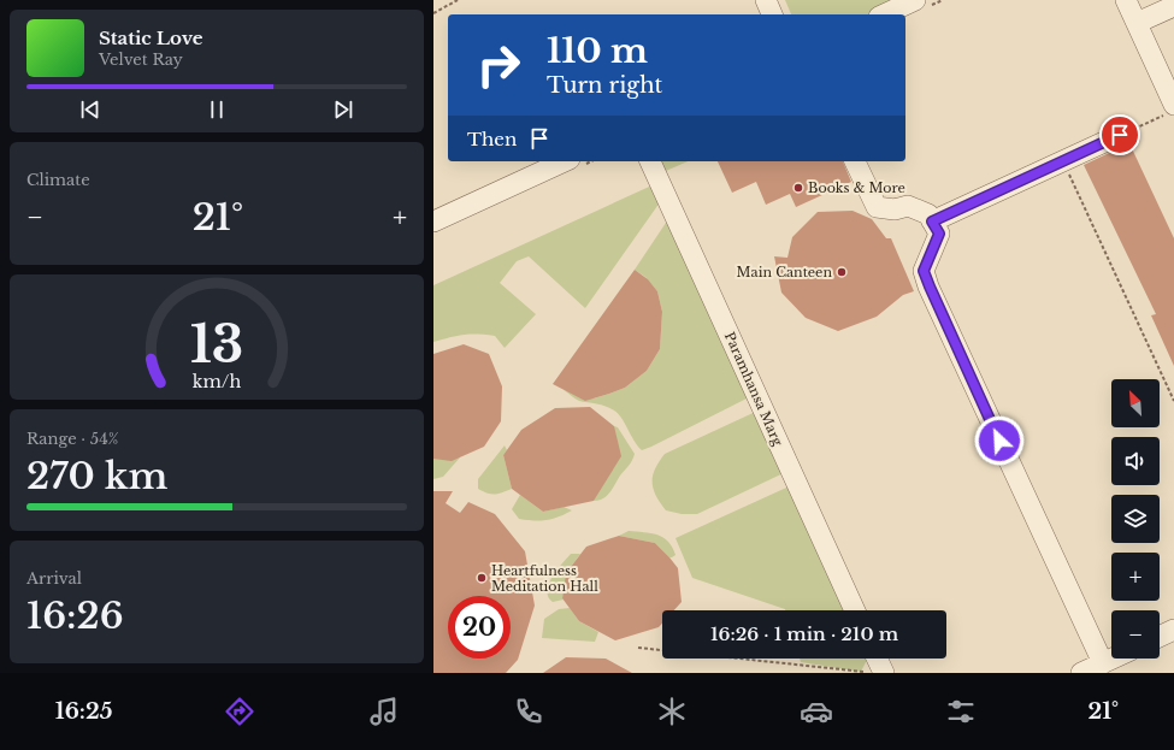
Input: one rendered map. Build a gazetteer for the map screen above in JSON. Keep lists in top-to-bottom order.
{
  "streets": {
    "lane": ["Paramhansa Marg"]
  },
  "places": ["Books & More", "Main Canteen", "Heartfulness Meditation Hall"],
  "north": "top left",
  "page": {
    "turn": ["110 m", "Turn right"],
    "song": ["Static Love", "Velvet Ray"],
    "then": "Then",
    "tile": [
      "Climate",
      ["Range · 54%", "270 km"],
      ["Arrival", "16:26"]
    ],
    "heat": ["−", "21°", "+"],
    "map_buttons": ["+", "−"],
    "limit": "20",
    "trip": "16:26 · 1 min · 210 m",
    "tabs": ["16:25", "21°"],
    "gauge": ["13", "km/h"]
  }
}
